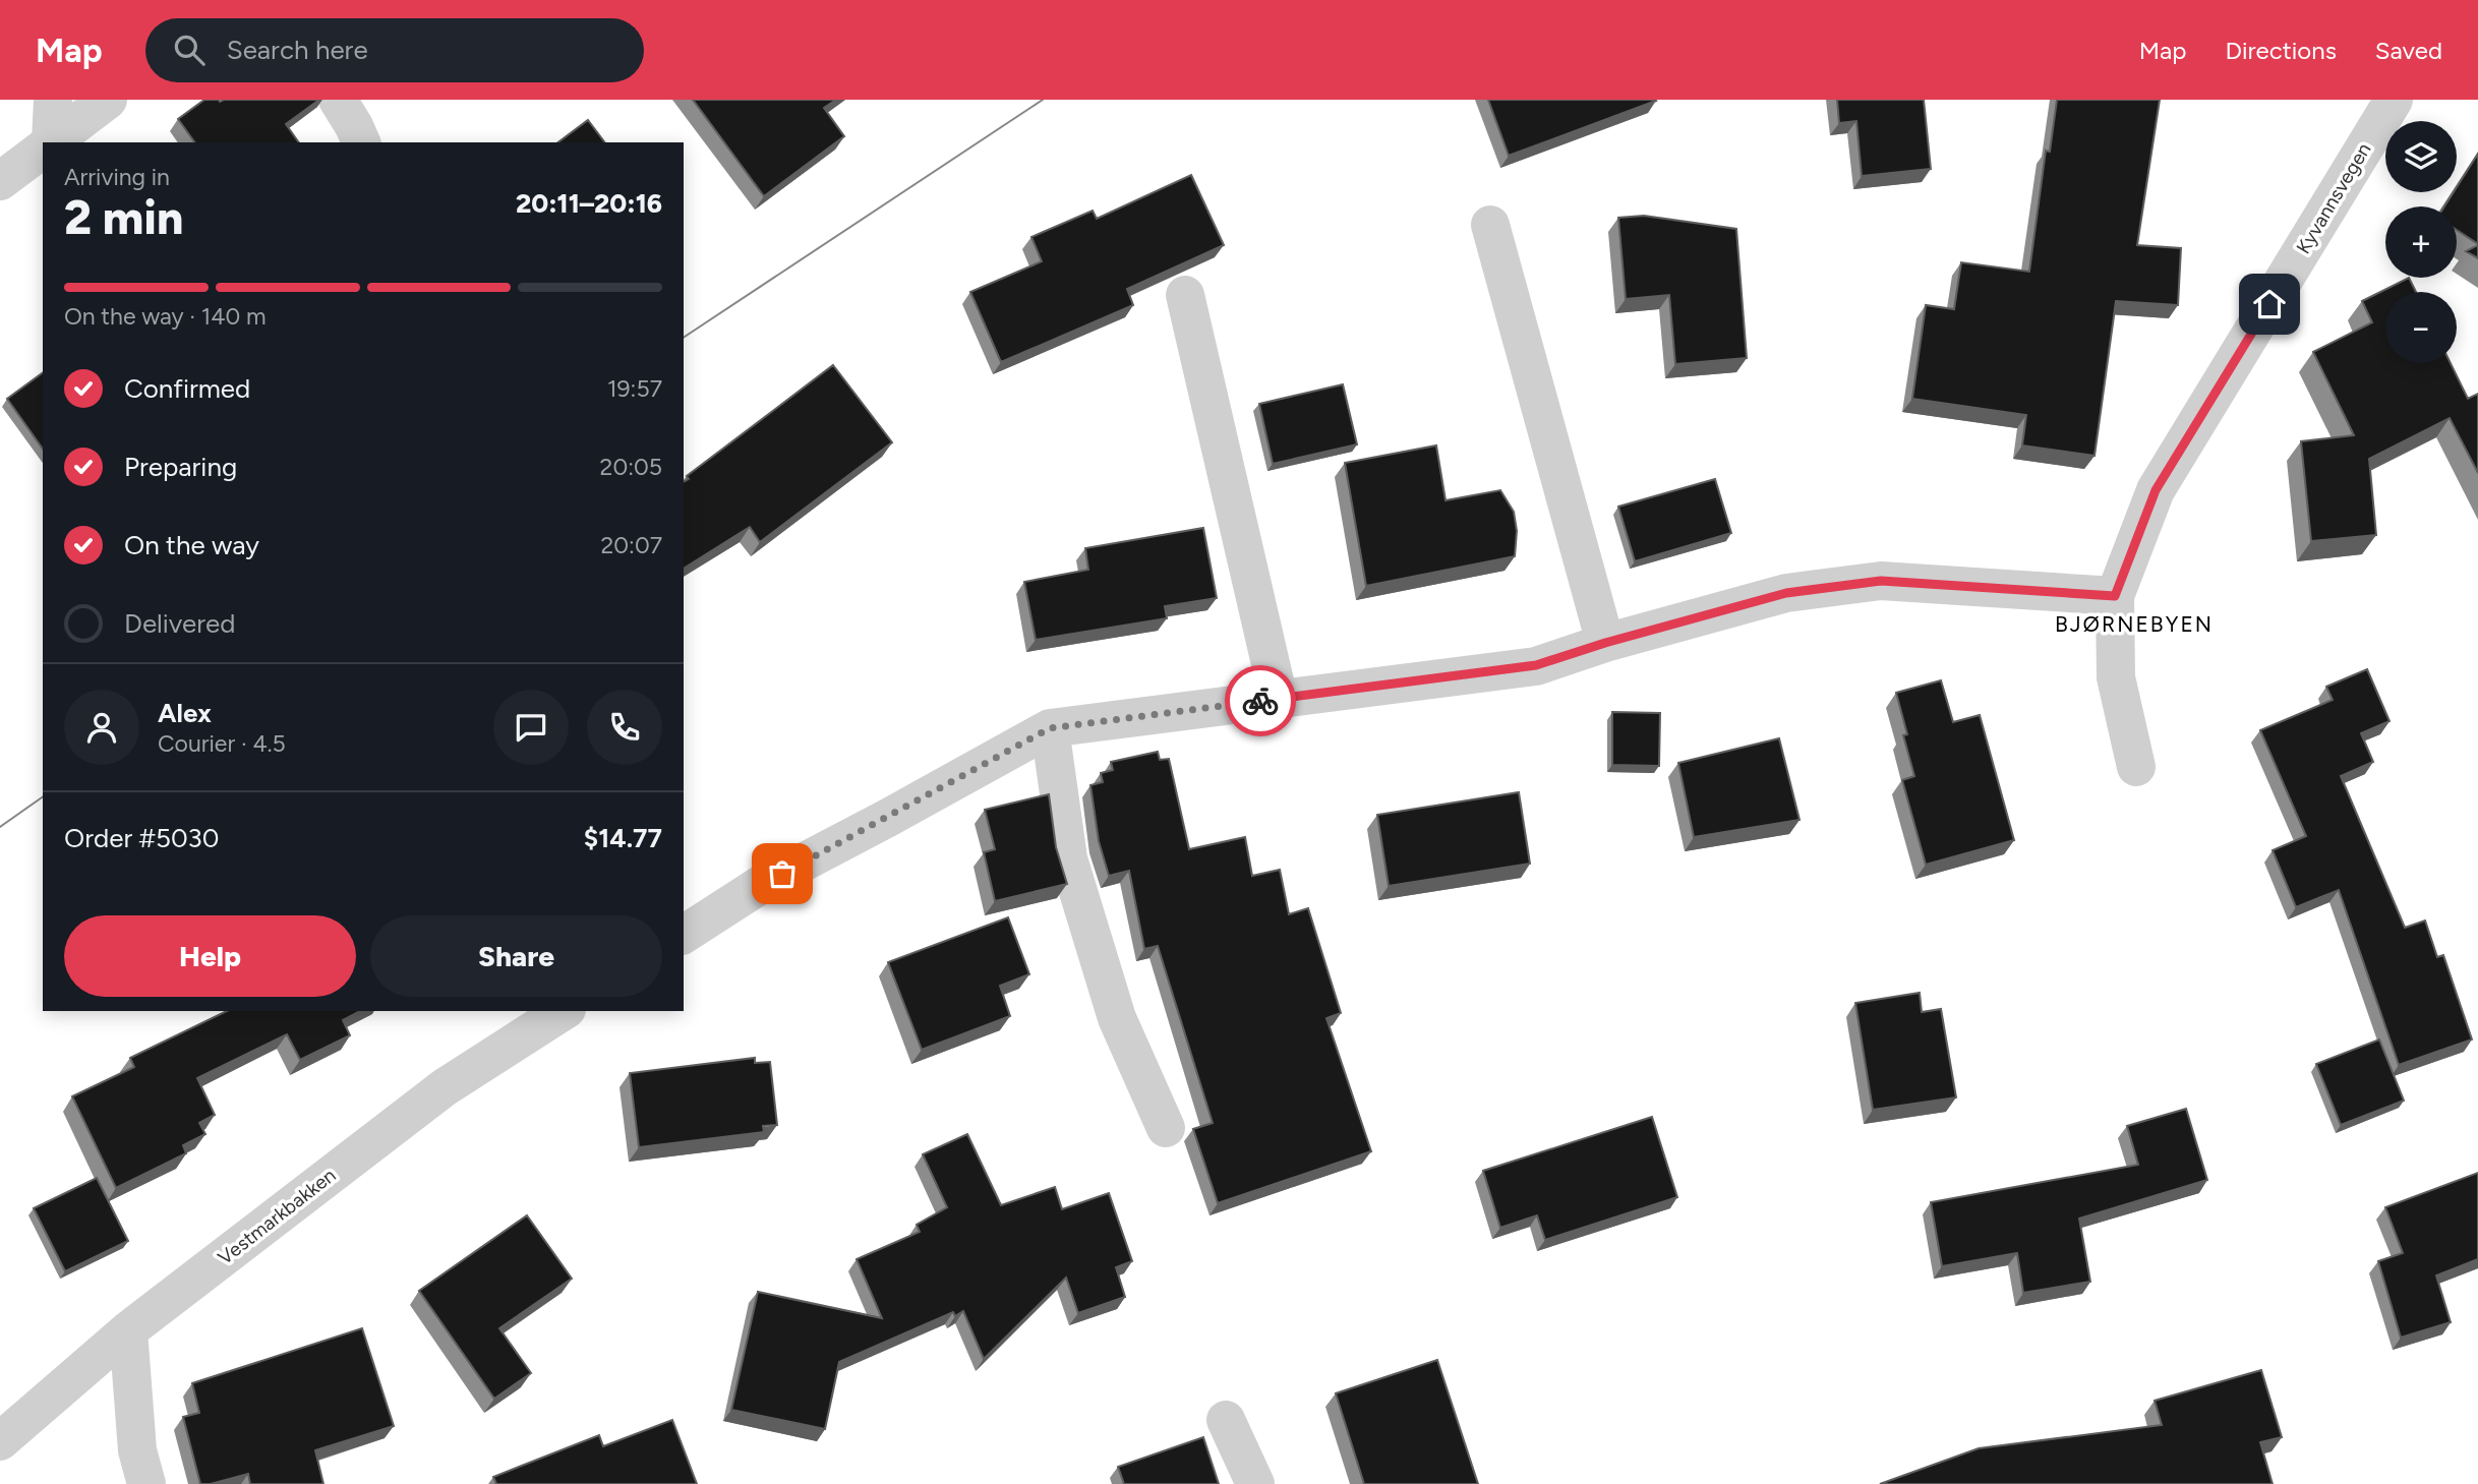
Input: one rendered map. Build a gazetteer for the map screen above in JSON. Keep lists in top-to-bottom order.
{
  "streets": {
    "street": ["Kyvannsvegen", "Vestmarkbakken"]
  },
  "districts": ["BJØRNEBYEN"],
  "page": {
    "header": "Map",
    "search": "Search here",
    "nav": ["Map", "Directions", "Saved"],
    "map_buttons": ["+", "−"],
    "heading": ["2 min", "Arriving in", "20:11–20:16"],
    "panel": [
      "Alex",
      "Courier · 4.5",
      "Order #5030",
      "$14.77"
    ],
    "bar": "On the way · 140 m",
    "list": [
      ["Confirmed", "19:57"],
      ["Preparing", "20:05"],
      ["On the way", "20:07"],
      "Delivered"
    ],
    "buttons": ["Help", "Share"]
  }
}
